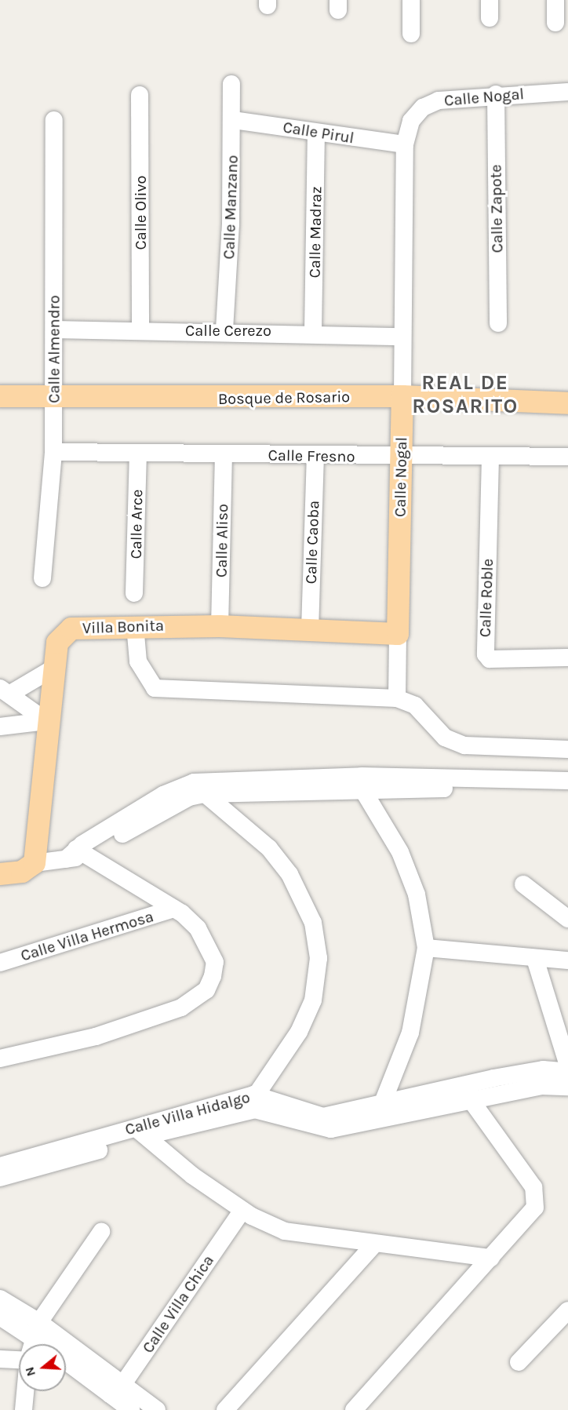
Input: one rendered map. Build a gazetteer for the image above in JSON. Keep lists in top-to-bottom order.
{
  "streets": {
    "main road": ["Calle Nogal", "Bosque de Rosario", "Villa Bonita"],
    "street": [
      "Calle Pirul",
      "Calle Manzano",
      "Calle Zapote",
      "Calle Olivo",
      "Calle Madraz",
      "Calle Cerezo",
      "Calle Almendro",
      "Calle Fresno",
      "Calle Arce",
      "Calle Aliso",
      "Calle Caoba",
      "Calle Roble",
      "Calle Villa Hermosa",
      "Calle Villa Hidalgo",
      "Calle Villa Chica"
    ]
  },
  "crossings": [
    ["Calle Nogal", "Calle Pirul"],
    ["Calle Nogal", "Calle Zapote"],
    ["Calle Nogal", "Calle Cerezo"],
    ["Calle Nogal", "Bosque de Rosario"],
    ["Calle Nogal", "Calle Fresno"],
    ["Calle Nogal", "Villa Bonita"],
    ["Calle Pirul", "Calle Manzano"],
    ["Calle Pirul", "Calle Madraz"],
    ["Calle Manzano", "Calle Cerezo"],
    ["Calle Olivo", "Calle Cerezo"],
    ["Calle Madraz", "Calle Cerezo"],
    ["Calle Cerezo", "Calle Almendro"],
    ["Calle Almendro", "Bosque de Rosario"],
    ["Calle Almendro", "Calle Fresno"],
    ["Calle Fresno", "Calle Arce"],
    ["Calle Fresno", "Calle Aliso"],
    ["Calle Fresno", "Calle Caoba"],
    ["Calle Fresno", "Calle Roble"],
    ["Calle Aliso", "Villa Bonita"],
    ["Calle Caoba", "Villa Bonita"]
  ],
  "districts": ["REAL DE ROSARITO"],
  "north": "left"
}
